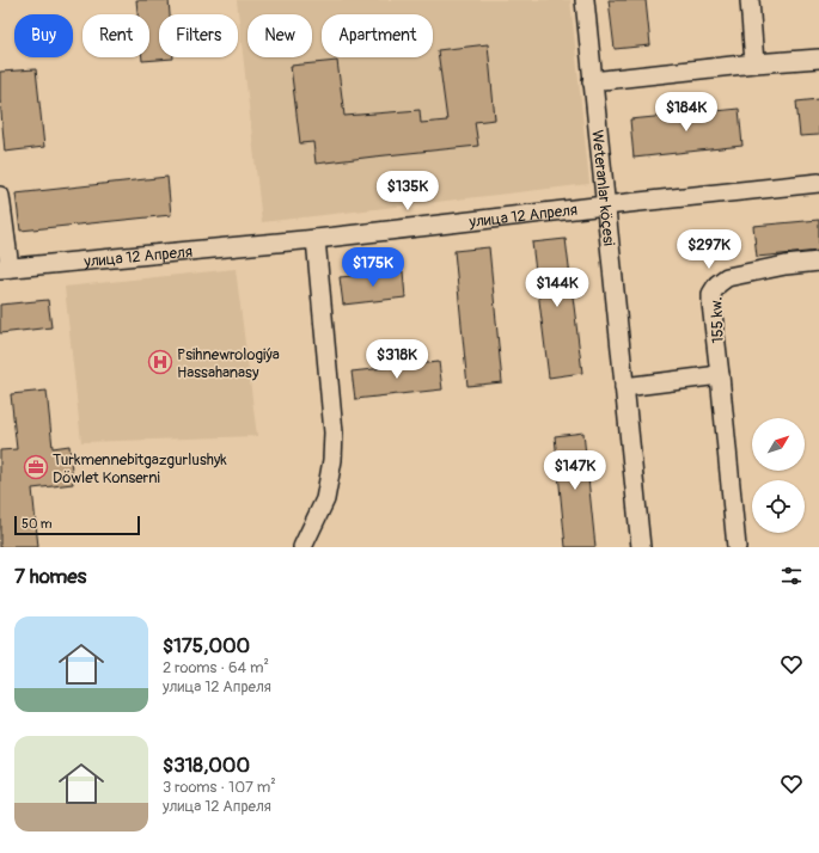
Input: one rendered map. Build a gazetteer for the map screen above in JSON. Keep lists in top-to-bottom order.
{
  "streets": {
    "street": ["Weteranlar köçesi", "улица 12 Апреля", "155 kw."]
  },
  "crossings": [
    ["Weteranlar köçesi", "улица 12 Апреля"]
  ],
  "places": {
    "hospital": ["Psihnewrologiýa Hassahanasy"],
    "office": ["Turkmennebitgazgurlushyk Döwlet Konserni"]
  },
  "scale_bar": "50 m",
  "north": "top right",
  "page": {
    "chip": [
      "Buy",
      "Rent",
      "Filters",
      "New",
      "Apartment"
    ],
    "price": [
      "$184K",
      "$135K",
      "$297K",
      "$175K",
      "$144K",
      "$318K",
      "$147K"
    ],
    "scale": "50 m",
    "heading": "7 homes",
    "list": [
      {
        "name": "$175,000",
        "note": "2 rooms · 64 m² · улица 12 Апреля"
      },
      {
        "name": "$318,000",
        "note": "3 rooms · 107 m² · улица 12 Апреля"
      }
    ]
  }
}
